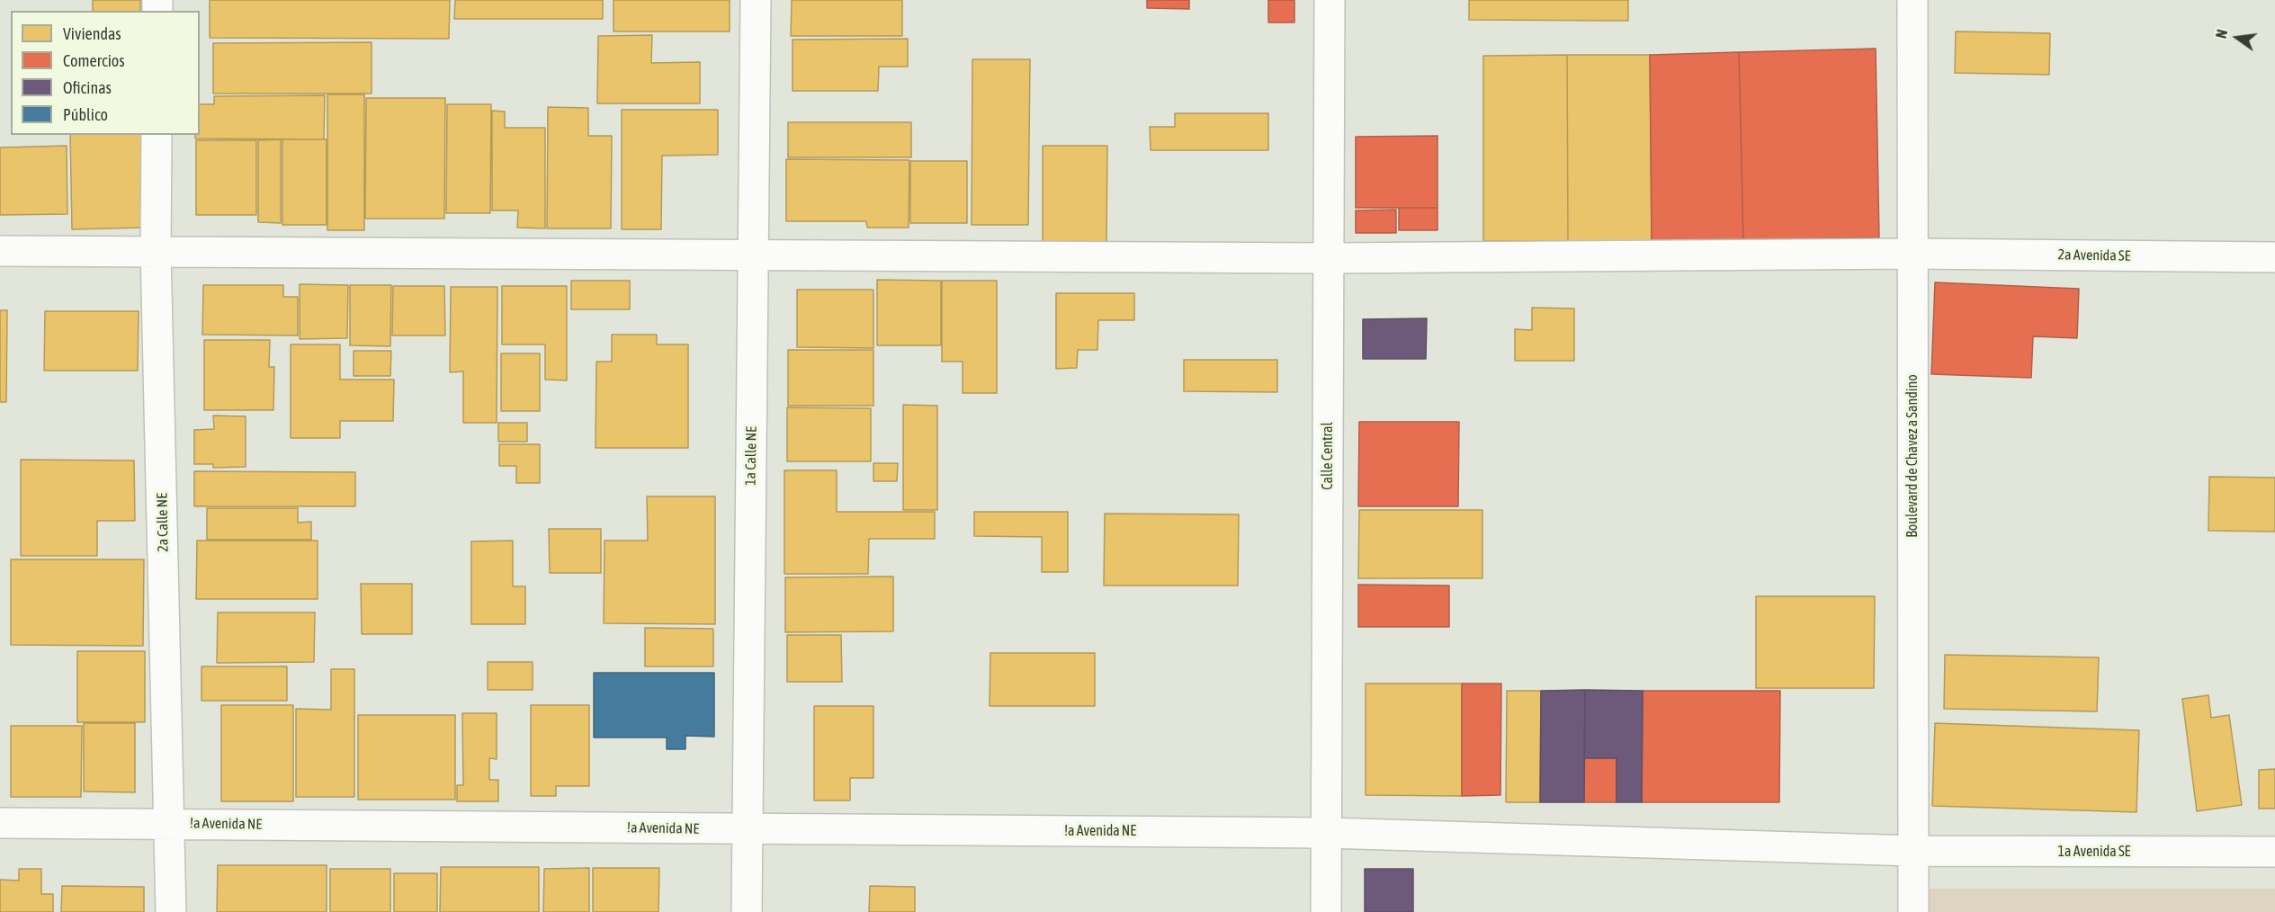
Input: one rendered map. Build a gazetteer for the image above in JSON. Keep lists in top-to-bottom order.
{
  "streets": {
    "main road": [
      "2a Avenida SE",
      "1a Calle NE",
      "Calle Central",
      "Boulevard de Chavez a Sandino",
      "2a Calle NE",
      "!a Avenida NE",
      "1a Avenida SE"
    ]
  },
  "crossings": [
    ["2a Avenida SE", "1a Calle NE"],
    ["2a Avenida SE", "Calle Central"],
    ["2a Avenida SE", "Boulevard de Chavez a Sandino"],
    ["2a Avenida SE", "2a Calle NE"],
    ["1a Calle NE", "!a Avenida NE"],
    ["Calle Central", "!a Avenida NE"],
    ["Boulevard de Chavez a Sandino", "!a Avenida NE"],
    ["Boulevard de Chavez a Sandino", "1a Avenida SE"],
    ["2a Calle NE", "!a Avenida NE"],
    ["!a Avenida NE", "1a Avenida SE"]
  ],
  "legend": [
    "Viviendas",
    "Comercios",
    "Oficinas",
    "Público"
  ],
  "north": "left"
}
